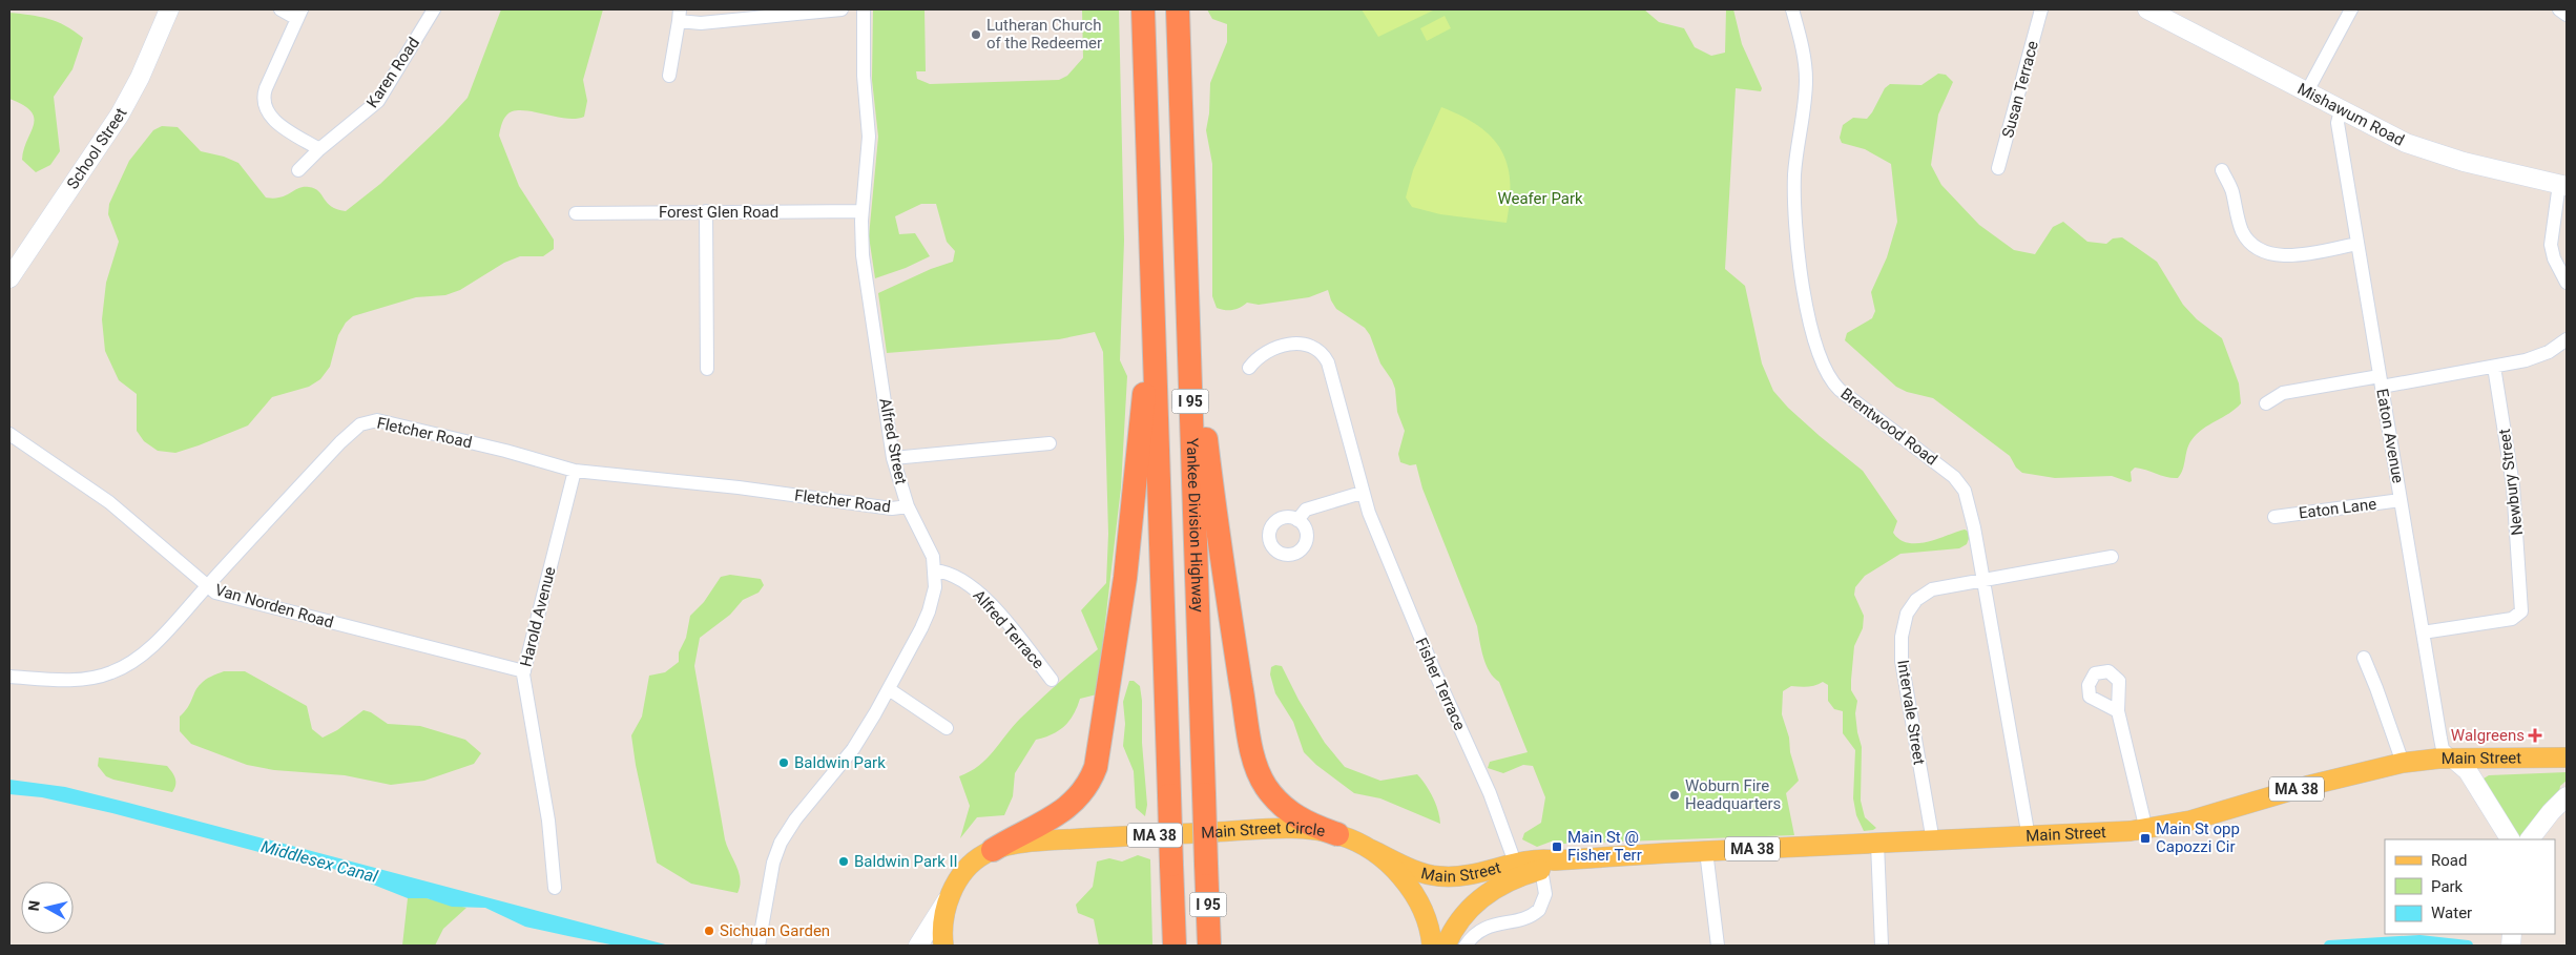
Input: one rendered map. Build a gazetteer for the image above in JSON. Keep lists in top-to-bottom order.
{
  "streets": {
    "highway": ["I 95", "Yankee Division Highway"],
    "main road": [
      "Mishawum Road",
      "School Street",
      "Main Street",
      "MA 38",
      "Main Street Circle"
    ],
    "street": [
      "Karen Road",
      "Susan Terrace",
      "Forest Glen Road",
      "Brentwood Road",
      "Fletcher Road",
      "Eaton Avenue",
      "Alfred Street",
      "Newbury Street",
      "Eaton Lane",
      "Van Norden Road",
      "Harold Avenue",
      "Alfred Terrace",
      "Fisher Terrace",
      "Intervale Street"
    ]
  },
  "crossings": [
    ["Mishawum Road", "Eaton Avenue"],
    ["Forest Glen Road", "Alfred Street"],
    ["Brentwood Road", "Intervale Street"],
    ["Brentwood Road", "Main Street"],
    ["Fletcher Road", "Alfred Street"],
    ["Fletcher Road", "Van Norden Road"],
    ["Fletcher Road", "Harold Avenue"],
    ["Eaton Avenue", "Newbury Street"],
    ["Eaton Avenue", "Eaton Lane"],
    ["Eaton Avenue", "Main Street"],
    ["Alfred Street", "Alfred Terrace"],
    ["Van Norden Road", "Harold Avenue"],
    ["Fisher Terrace", "Main Street"],
    ["Intervale Street", "Main Street"],
    ["Main Street", "Main Street Circle"],
    ["MA 38", "Main Street Circle"]
  ],
  "water": ["Middlesex Canal"],
  "parks": ["Weafer Park"],
  "places": {
    "other": [
      "Lutheran Church of the Redeemer",
      "Baldwin Park",
      "Woburn Fire Headquarters",
      "Baldwin Park II",
      "Sichuan Garden"
    ],
    "health": ["Walgreens"],
    "transit": ["Main St opp Capozzi Cir", "Main St @ Fisher Terr"]
  },
  "legend": ["Road", "Park", "Water"],
  "north": "left"
}
